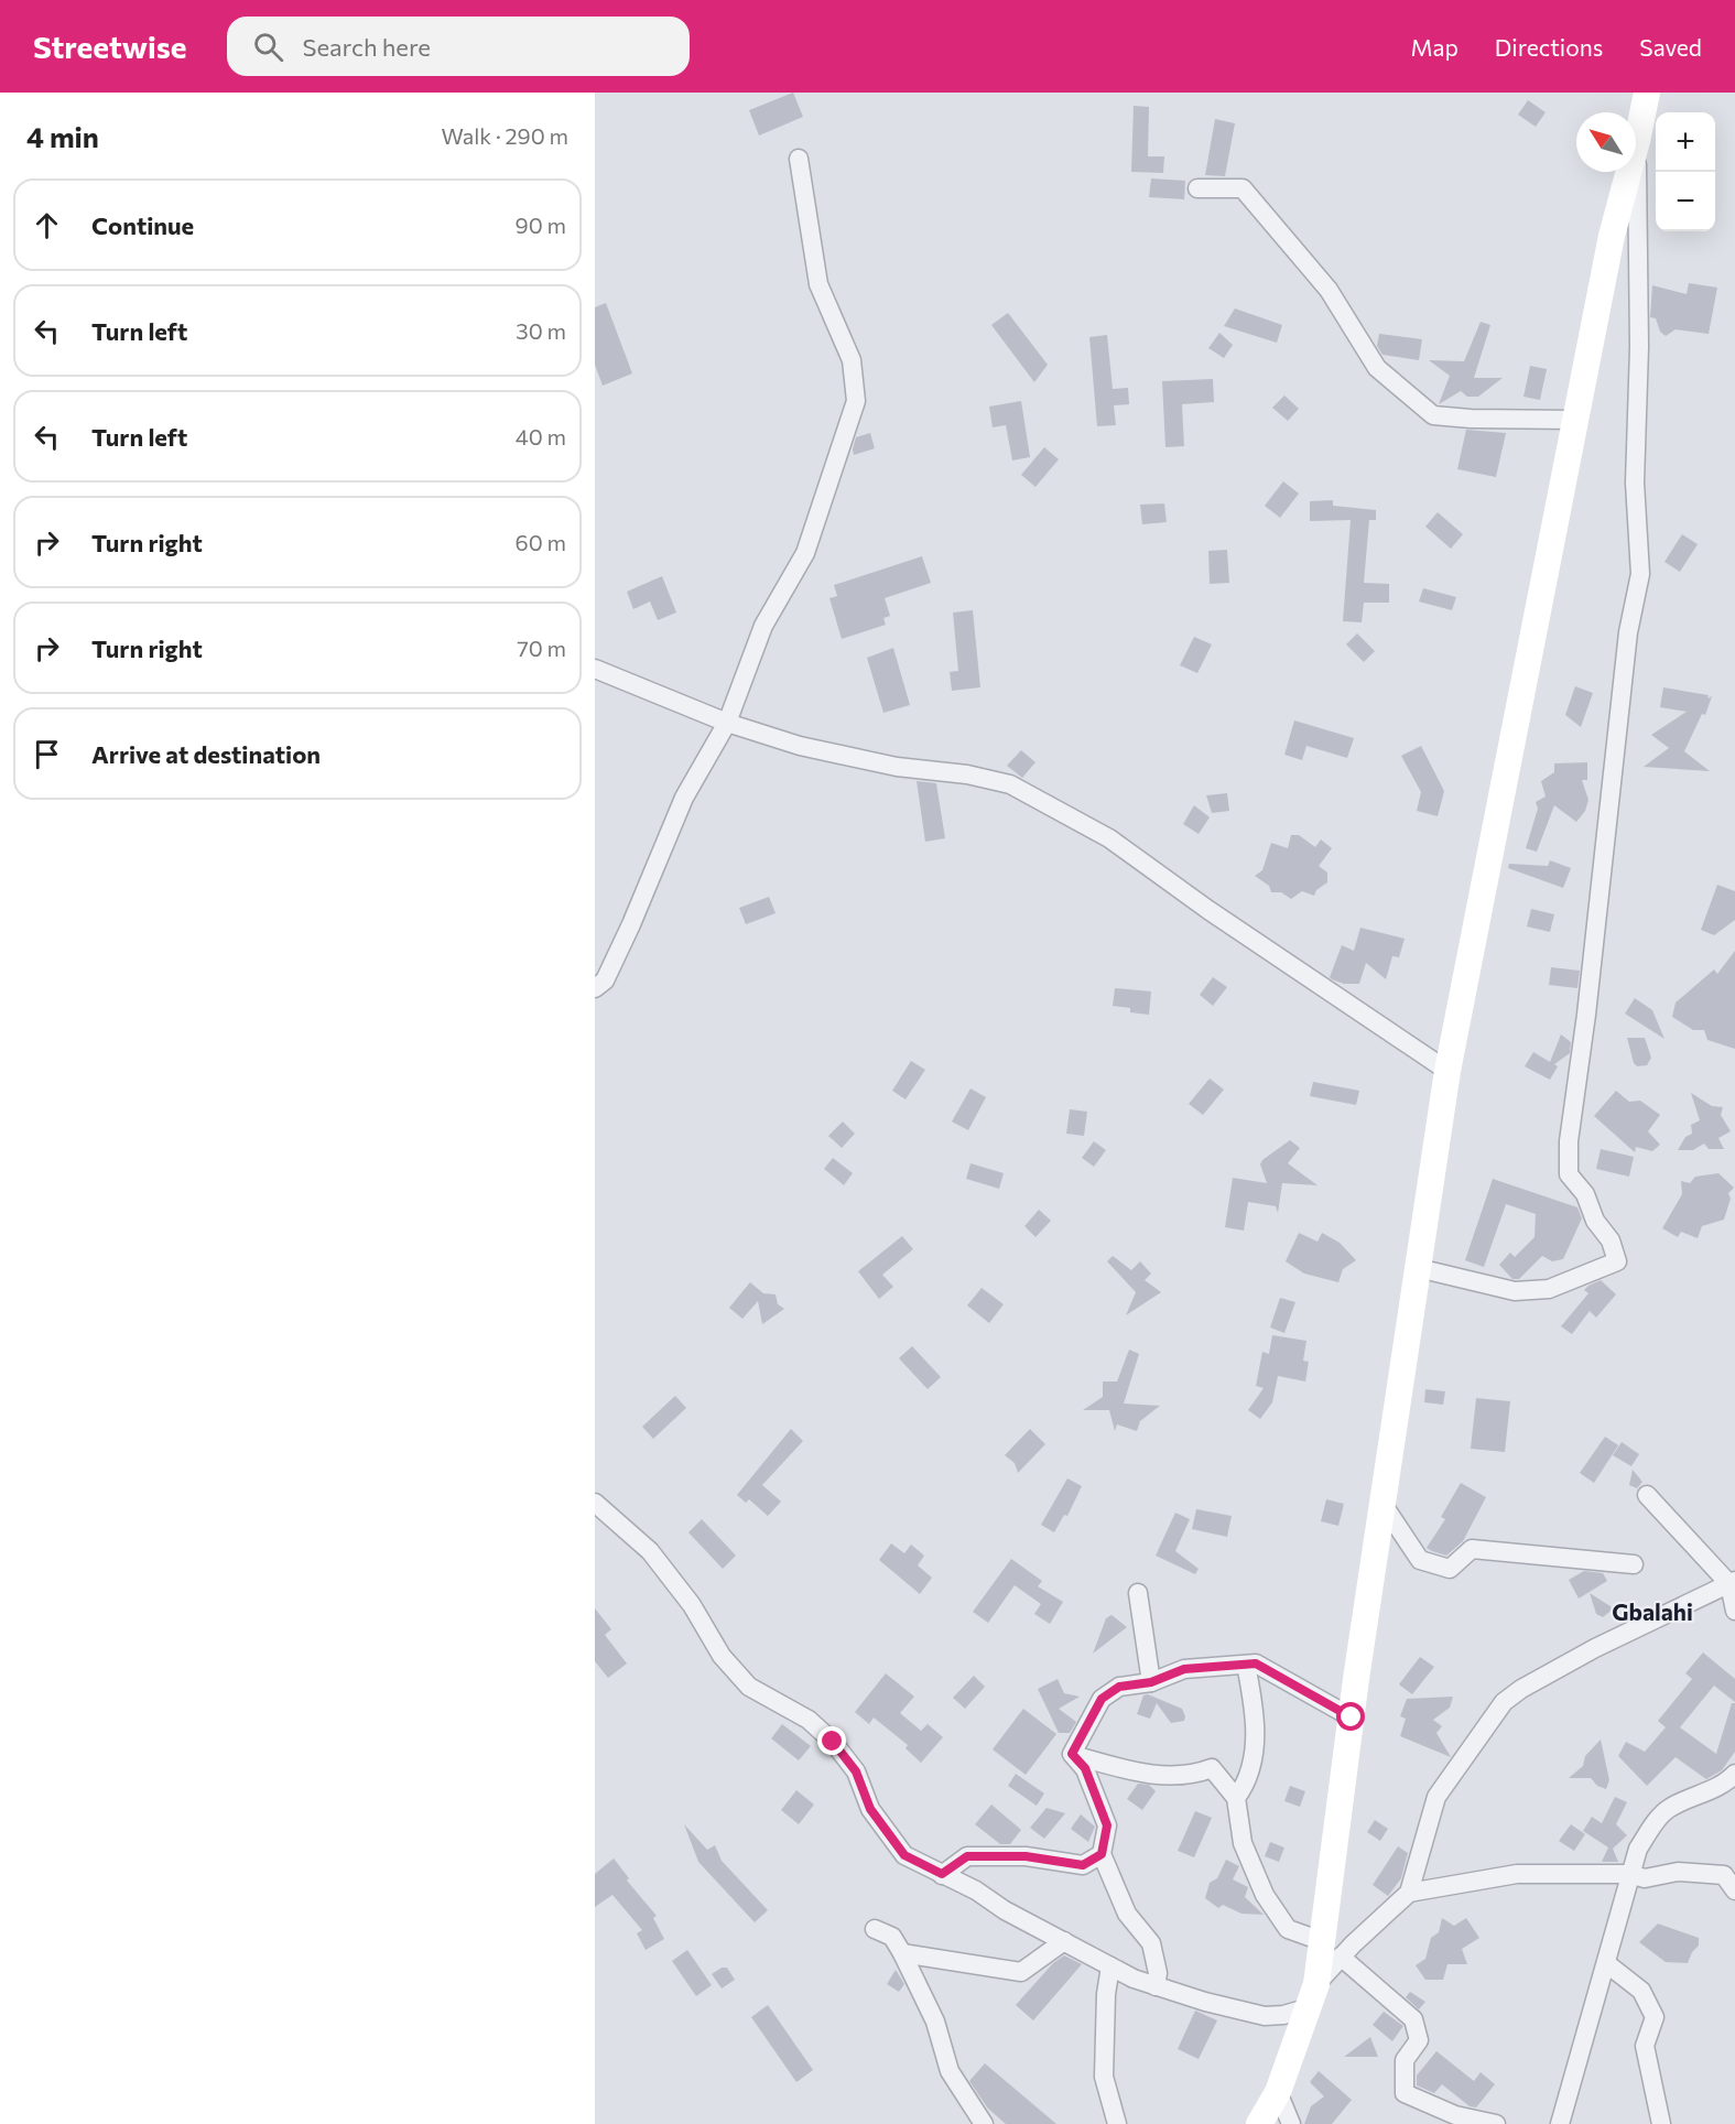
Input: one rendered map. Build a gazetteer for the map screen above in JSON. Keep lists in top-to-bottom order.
{
  "districts": ["Gbalahi"],
  "north": "top left",
  "page": {
    "header": "Streetwise",
    "search": "Search here",
    "nav": ["Map", "Directions", "Saved"],
    "heading": ["4 min", "Walk · 290 m"],
    "map_buttons": ["+", "−"],
    "list": [
      ["Continue", "90 m"],
      ["Turn left", "30 m"],
      ["Turn left", "40 m"],
      ["Turn right", "60 m"],
      ["Turn right", "70 m"],
      "Arrive at destination"
    ]
  }
}
